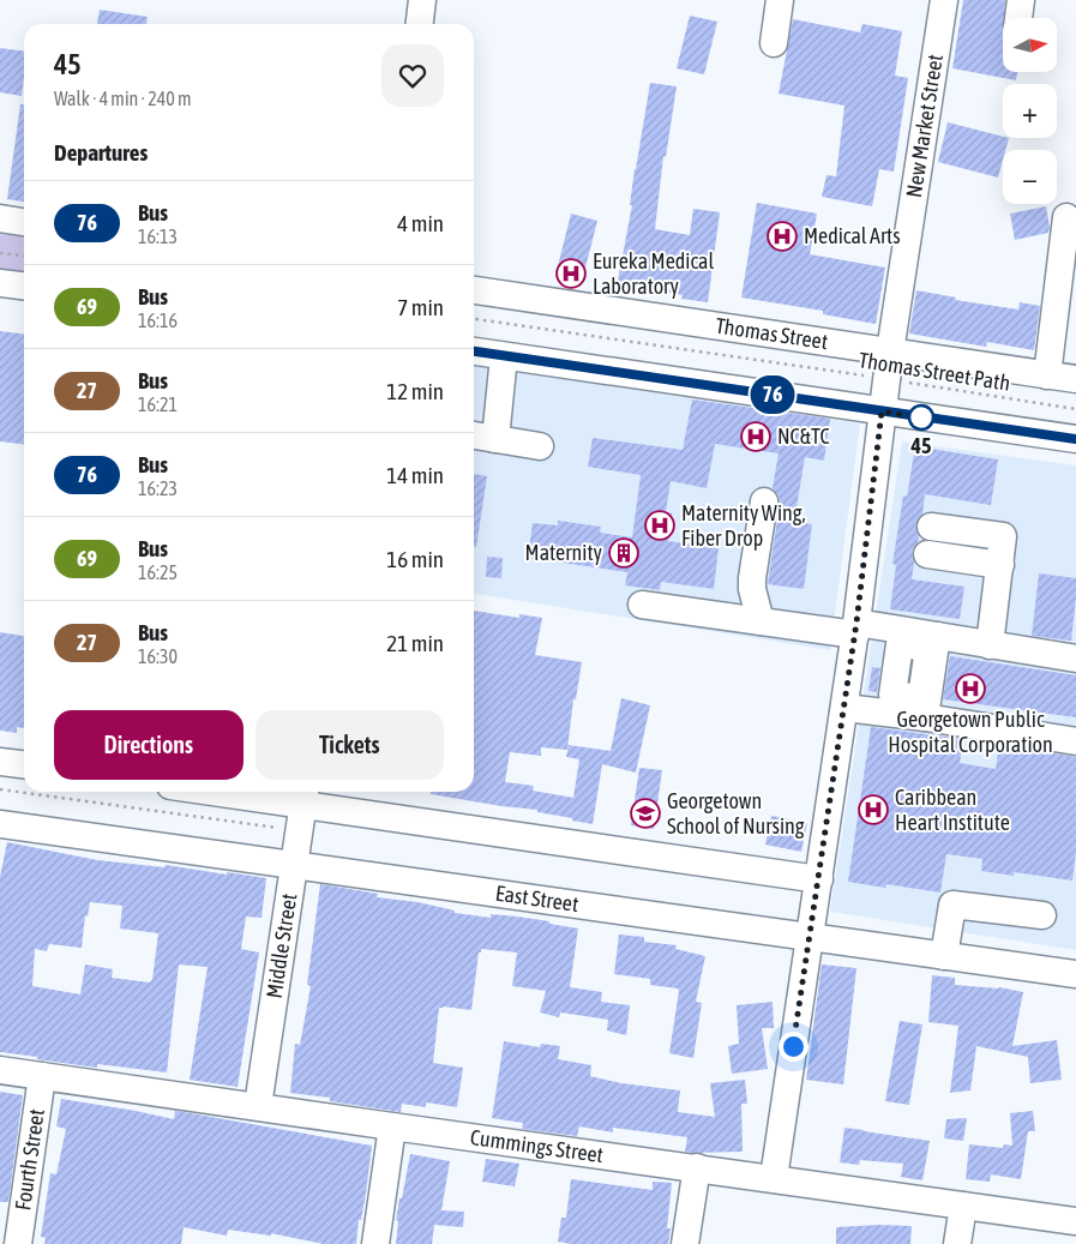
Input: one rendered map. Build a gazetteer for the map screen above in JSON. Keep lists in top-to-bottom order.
{
  "streets": {
    "street": [
      "New Market Street",
      "Thomas Street",
      "East Street",
      "Middle Street",
      "Cummings Street",
      "Fourth Street"
    ],
    "path": ["Thomas Street Path"]
  },
  "crossings": [
    ["New Market Street", "Thomas Street"],
    ["New Market Street", "Thomas Street Path"],
    ["New Market Street", "East Street"],
    ["New Market Street", "Cummings Street"],
    ["East Street", "Middle Street"],
    ["Middle Street", "Cummings Street"],
    ["Cummings Street", "Fourth Street"]
  ],
  "places": {
    "hospital": [
      "Medical Arts",
      "Eureka Medical Laboratory",
      "NC&TC",
      "Maternity Wing, Fiber Drop",
      "Georgetown Public Hospital Corporation",
      "Caribbean Heart Institute"
    ],
    "other": ["45"],
    "building": ["Maternity"],
    "school or university": ["Georgetown School of Nursing"]
  },
  "lines": ["bus line 76"],
  "north": "right",
  "page": {
    "on_map": "76",
    "map_buttons": ["+", "−"],
    "heading": [
      ["45", "Walk · 4 min · 240 m"],
      "Departures"
    ],
    "list": [
      {
        "mark": "76",
        "name": "Bus",
        "note": "16:13",
        "value": "4 min"
      },
      {
        "mark": "69",
        "name": "Bus",
        "note": "16:16",
        "value": "7 min"
      },
      {
        "mark": "27",
        "name": "Bus",
        "note": "16:21",
        "value": "12 min"
      },
      {
        "mark": "76",
        "name": "Bus",
        "note": "16:23",
        "value": "14 min"
      },
      {
        "mark": "69",
        "name": "Bus",
        "note": "16:25",
        "value": "16 min"
      },
      {
        "mark": "27",
        "name": "Bus",
        "note": "16:30",
        "value": "21 min"
      }
    ],
    "buttons": ["Directions", "Tickets"]
  }
}
